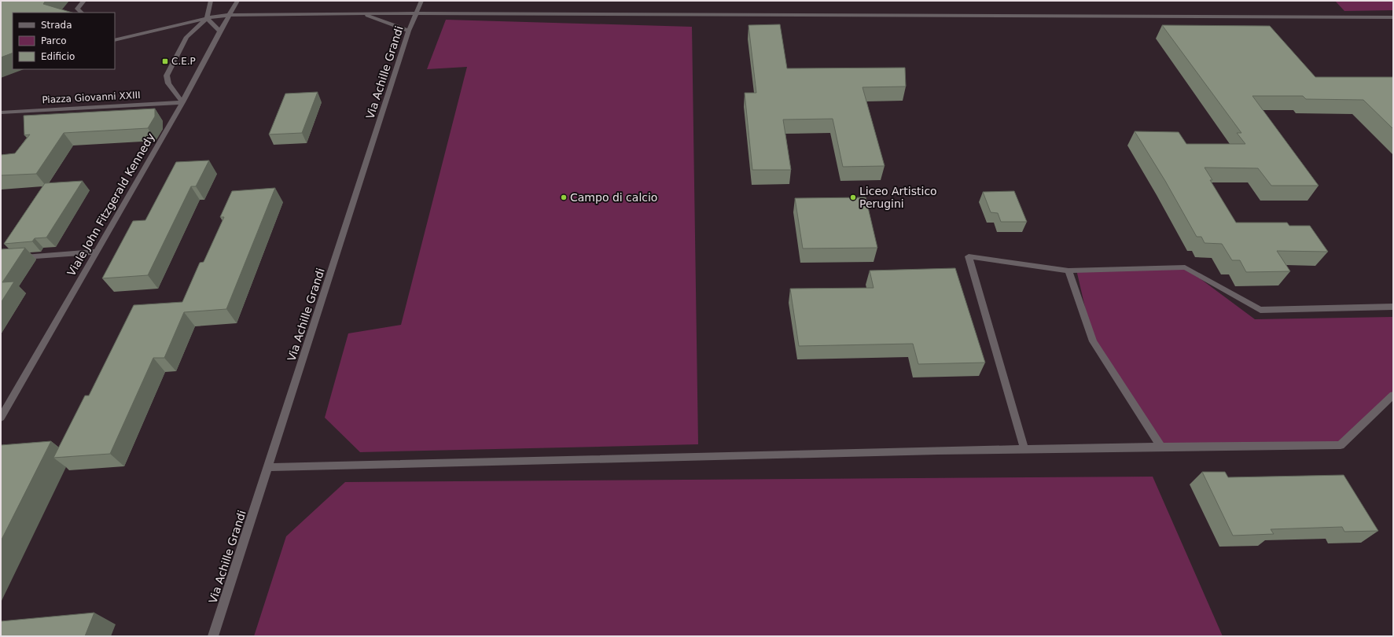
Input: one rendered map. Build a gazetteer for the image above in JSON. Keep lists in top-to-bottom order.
{
  "streets": {
    "street": ["Via Achille Grandi", "Piazza Giovanni XXIII", "Viale John Fitzgerald Kennedy"]
  },
  "crossings": [
    ["Piazza Giovanni XXIII", "Viale John Fitzgerald Kennedy"]
  ],
  "places": {
    "transit": ["C.E.P"],
    "other": ["Campo di calcio", "Liceo Artistico Perugini"]
  },
  "legend": ["Strada", "Parco", "Edificio"]
}
